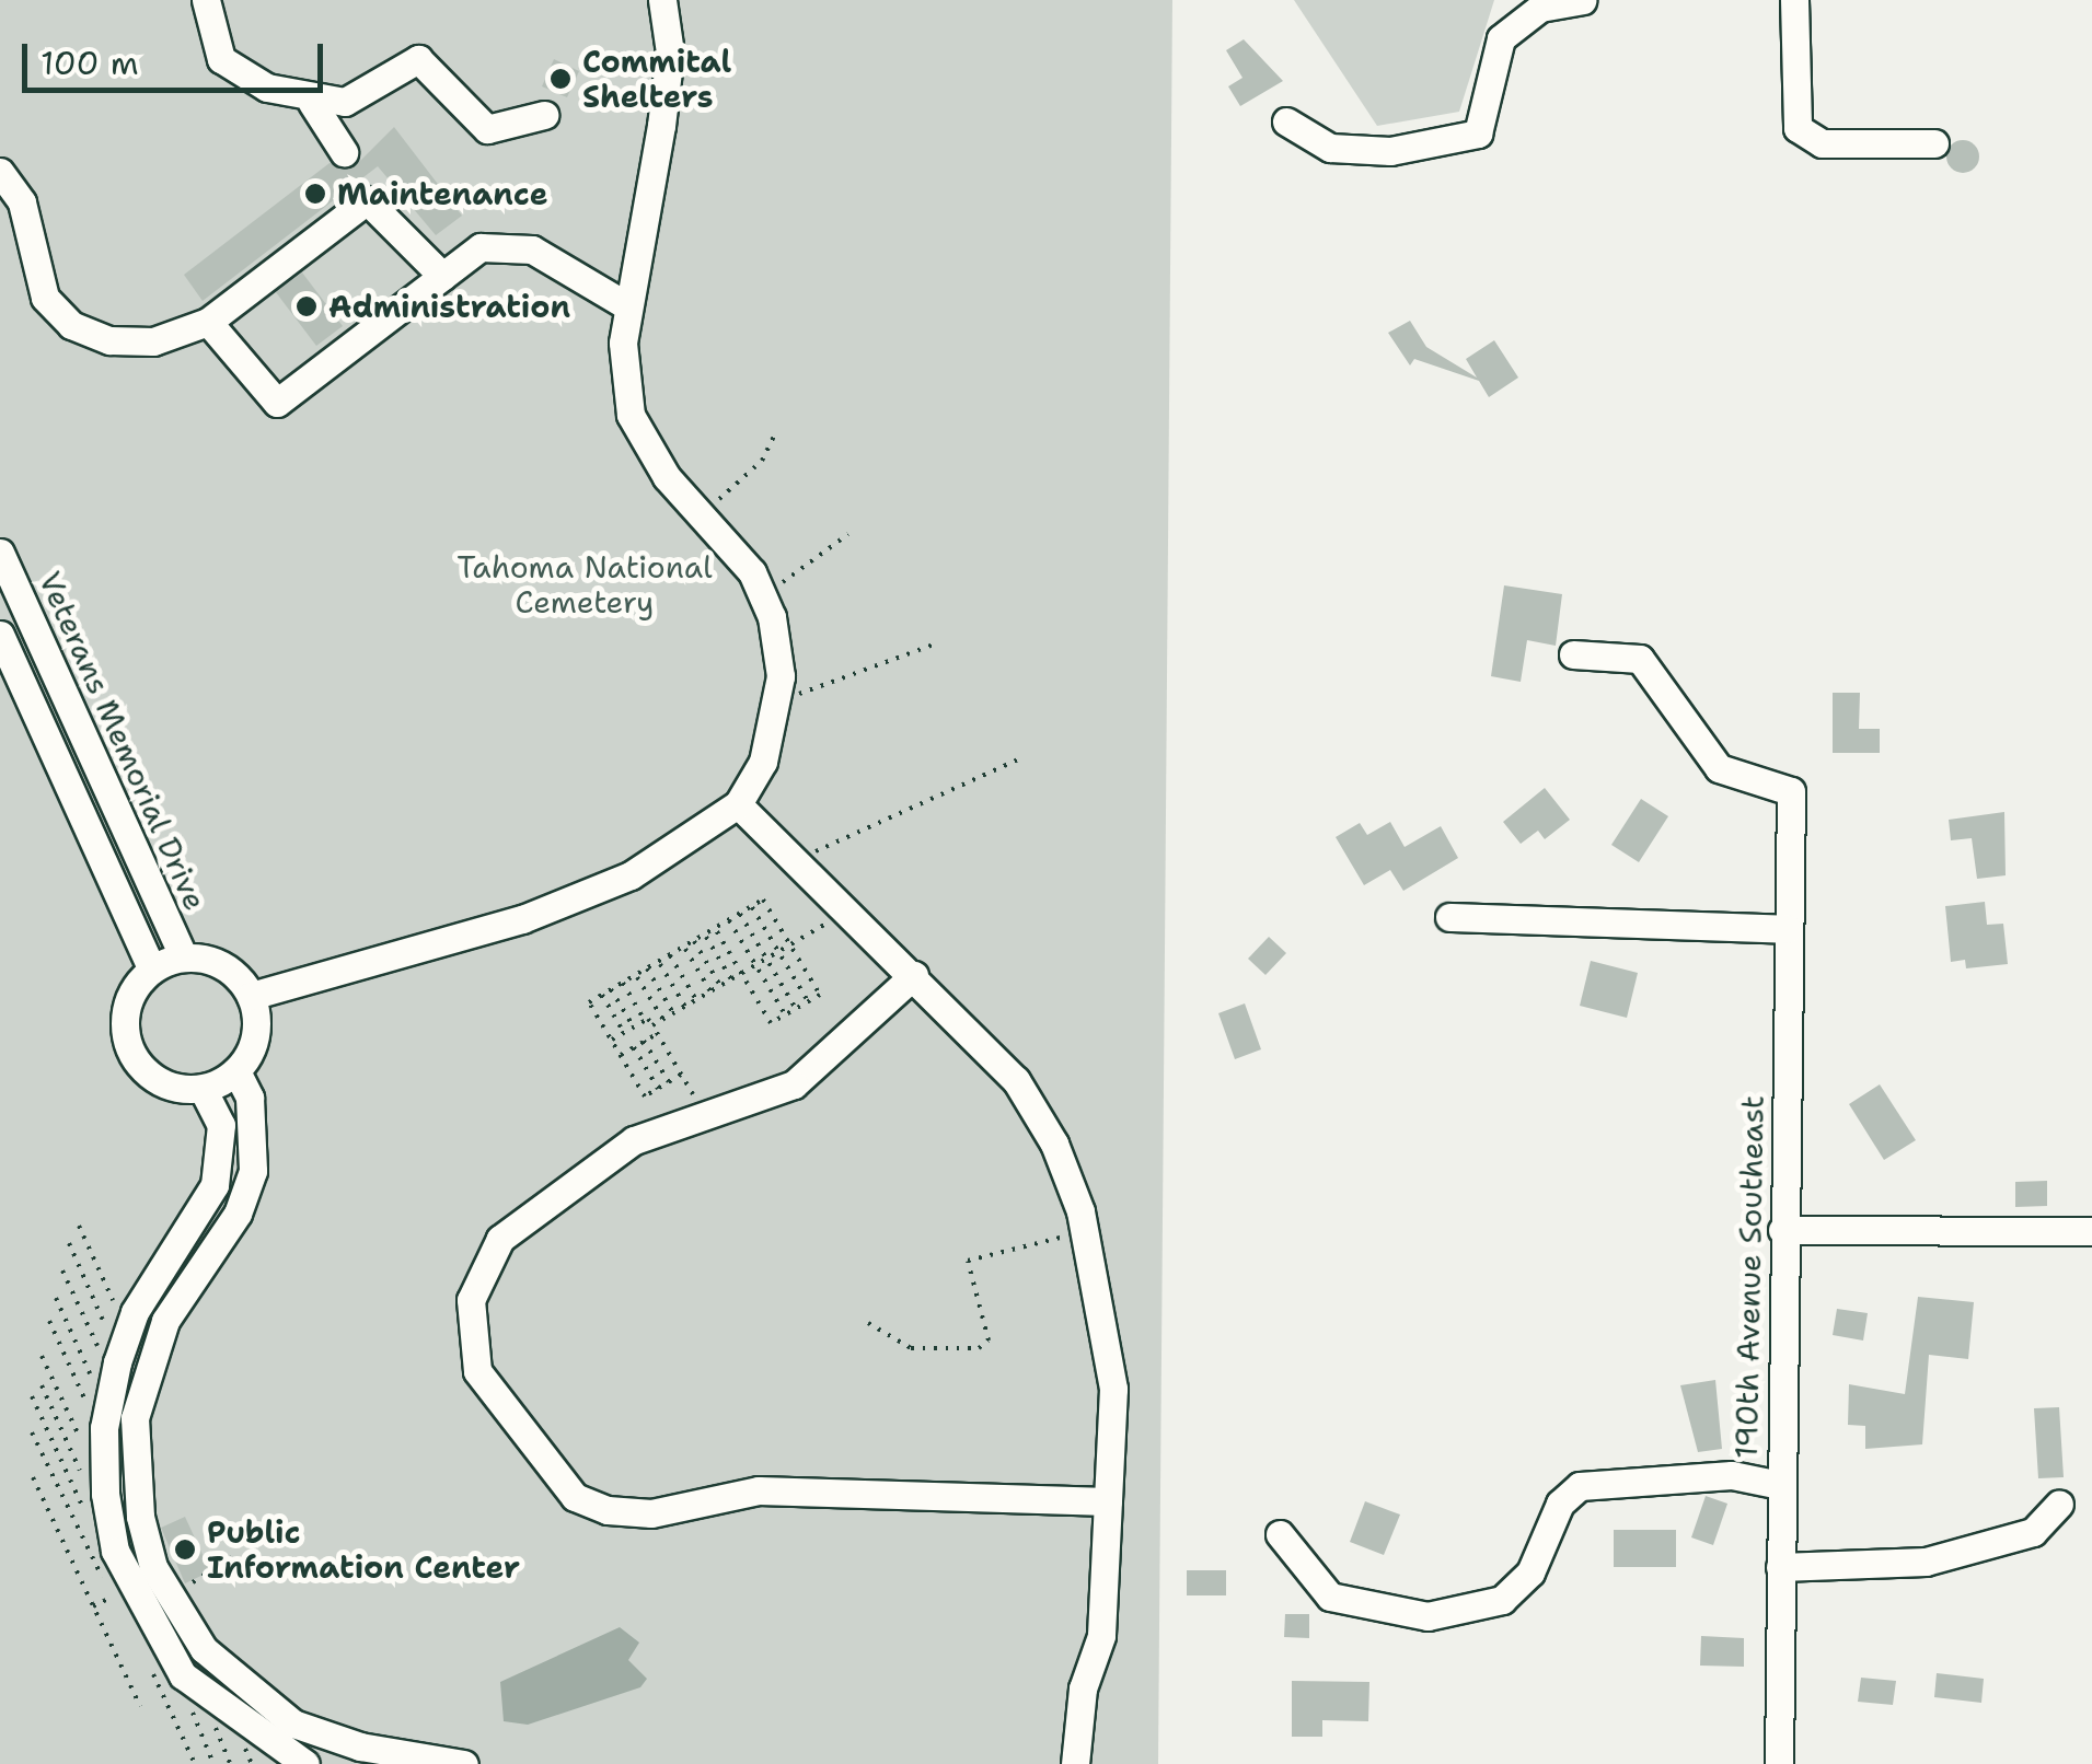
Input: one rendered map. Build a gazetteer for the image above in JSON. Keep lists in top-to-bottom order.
{
  "streets": {
    "street": ["Veterans Memorial Drive", "190th Avenue Southeast"]
  },
  "parks": ["Tahoma National Cemetery"],
  "places": [
    "Commital Shelters",
    "Maintenance",
    "Administration",
    "Public Information Center"
  ],
  "scale_bar": "100 m"
}
